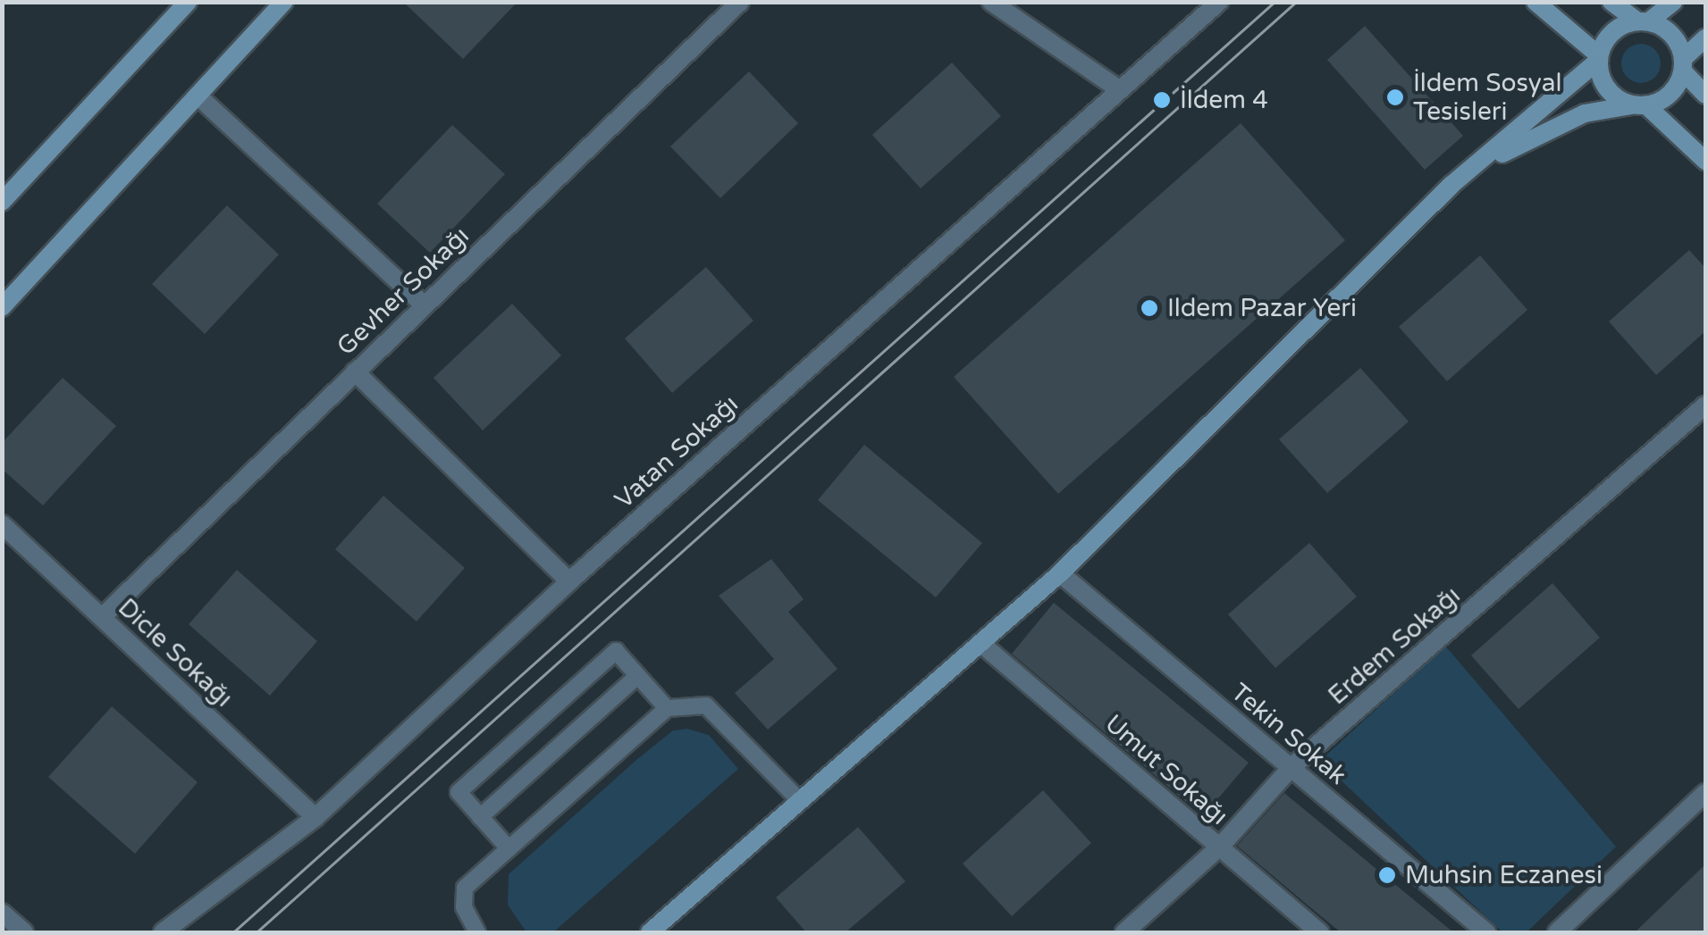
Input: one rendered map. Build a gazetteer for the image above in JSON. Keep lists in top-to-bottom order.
{
  "streets": {
    "street": [
      "Gevher Sokağı",
      "Vatan Sokağı",
      "Erdem Sokağı",
      "Dicle Sokağı",
      "Tekin Sokak",
      "Umut Sokağı"
    ]
  },
  "crossings": [
    ["Gevher Sokağı", "Dicle Sokağı"],
    ["Vatan Sokağı", "Dicle Sokağı"],
    ["Erdem Sokağı", "Tekin Sokak"],
    ["Erdem Sokağı", "Umut Sokağı"]
  ],
  "places": [
    "İldem Sosyal Tesisleri",
    "İldem 4",
    "Ildem Pazar Yeri",
    "Muhsin Eczanesi"
  ]
}
